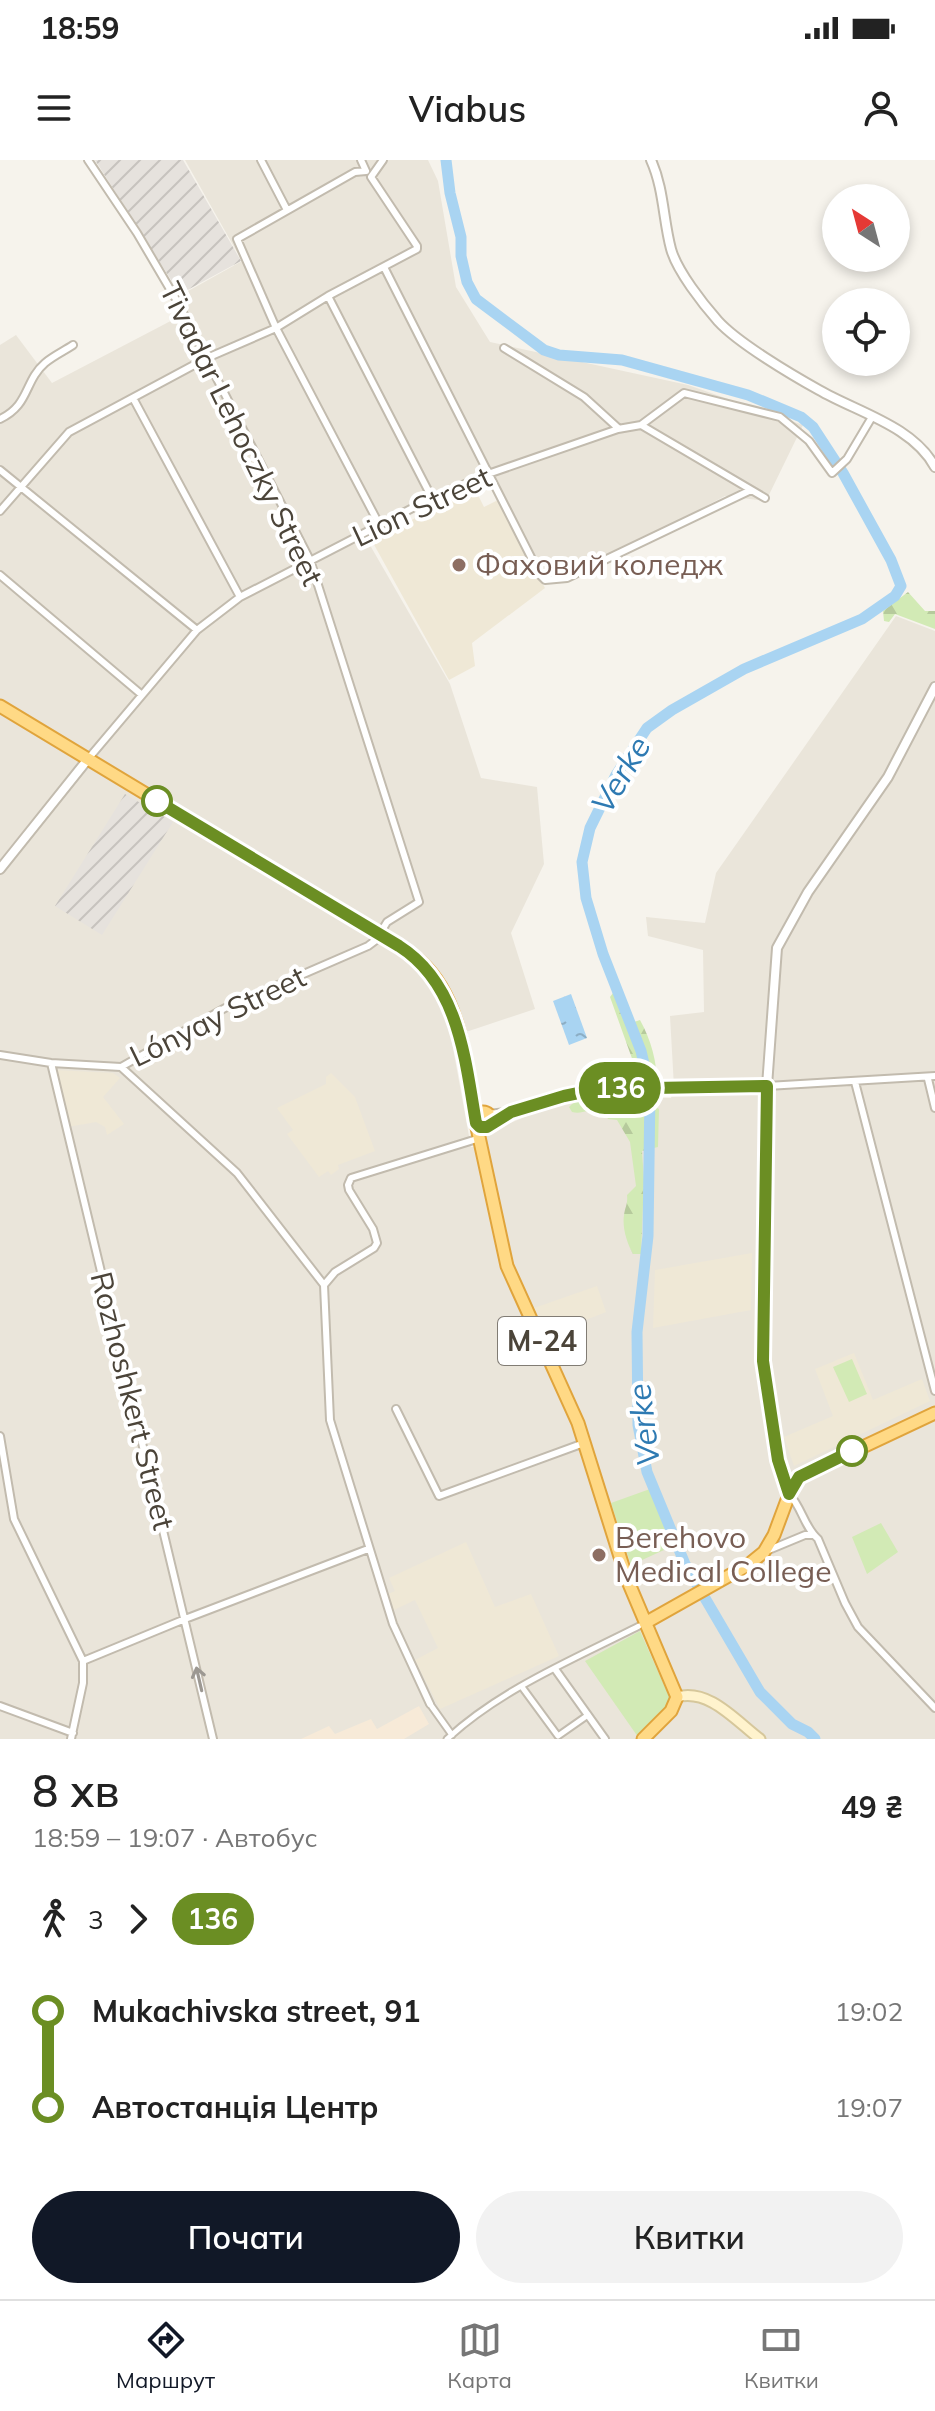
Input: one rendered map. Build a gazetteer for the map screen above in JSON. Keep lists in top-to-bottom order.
{
  "streets": {
    "highway": ["М-24"],
    "street": [
      "Tivadar Lehoczky Street",
      "Lion Street",
      "Lónyay Street",
      "Rozhoshkert Street"
    ]
  },
  "crossings": [
    ["Tivadar Lehoczky Street", "Lion Street"],
    ["Tivadar Lehoczky Street", "Lónyay Street"],
    ["Lónyay Street", "Rozhoshkert Street"]
  ],
  "water": ["Verke"],
  "places": ["Фаховий коледж", "Berehovo Medical College"],
  "lines": ["bus line 136"],
  "north": "top left",
  "page": {
    "status": "18:59",
    "header": "Viabus",
    "on_map": "136",
    "heading": ["8 хв", "18:59 – 19:07 · Автобус", "49 ₴"],
    "legs": ["3", "136"],
    "list": [
      {
        "name": "Mukachivska street, 91",
        "value": "19:02"
      },
      {
        "name": "Автостанція Центр",
        "value": "19:07"
      }
    ],
    "buttons": ["Почати", "Квитки"],
    "tabs": ["Маршрут", "Карта", "Квитки"]
  }
}
